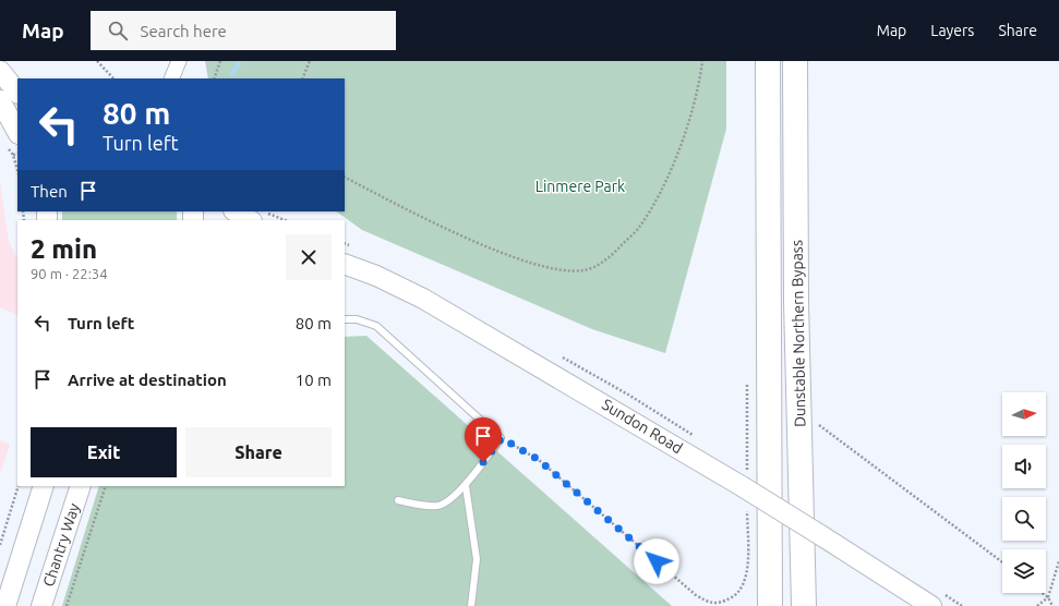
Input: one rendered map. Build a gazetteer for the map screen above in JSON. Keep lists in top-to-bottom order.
{
  "streets": {
    "highway": ["Dunstable Northern Bypass"],
    "main road": ["Sundon Road", "Chantry Way"]
  },
  "parks": ["Linmere Park"],
  "north": "right",
  "page": {
    "header": "Map",
    "search": "Search here",
    "nav": ["Map", "Layers", "Share"],
    "turn": ["80 m", "Turn left"],
    "then": "Then",
    "heading": ["2 min", "90 m · 22:34"],
    "list": [
      {
        "name": "Turn left",
        "value": "80 m"
      },
      {
        "name": "Arrive at destination",
        "value": "10 m"
      }
    ],
    "buttons": ["Exit", "Share"]
  }
}
